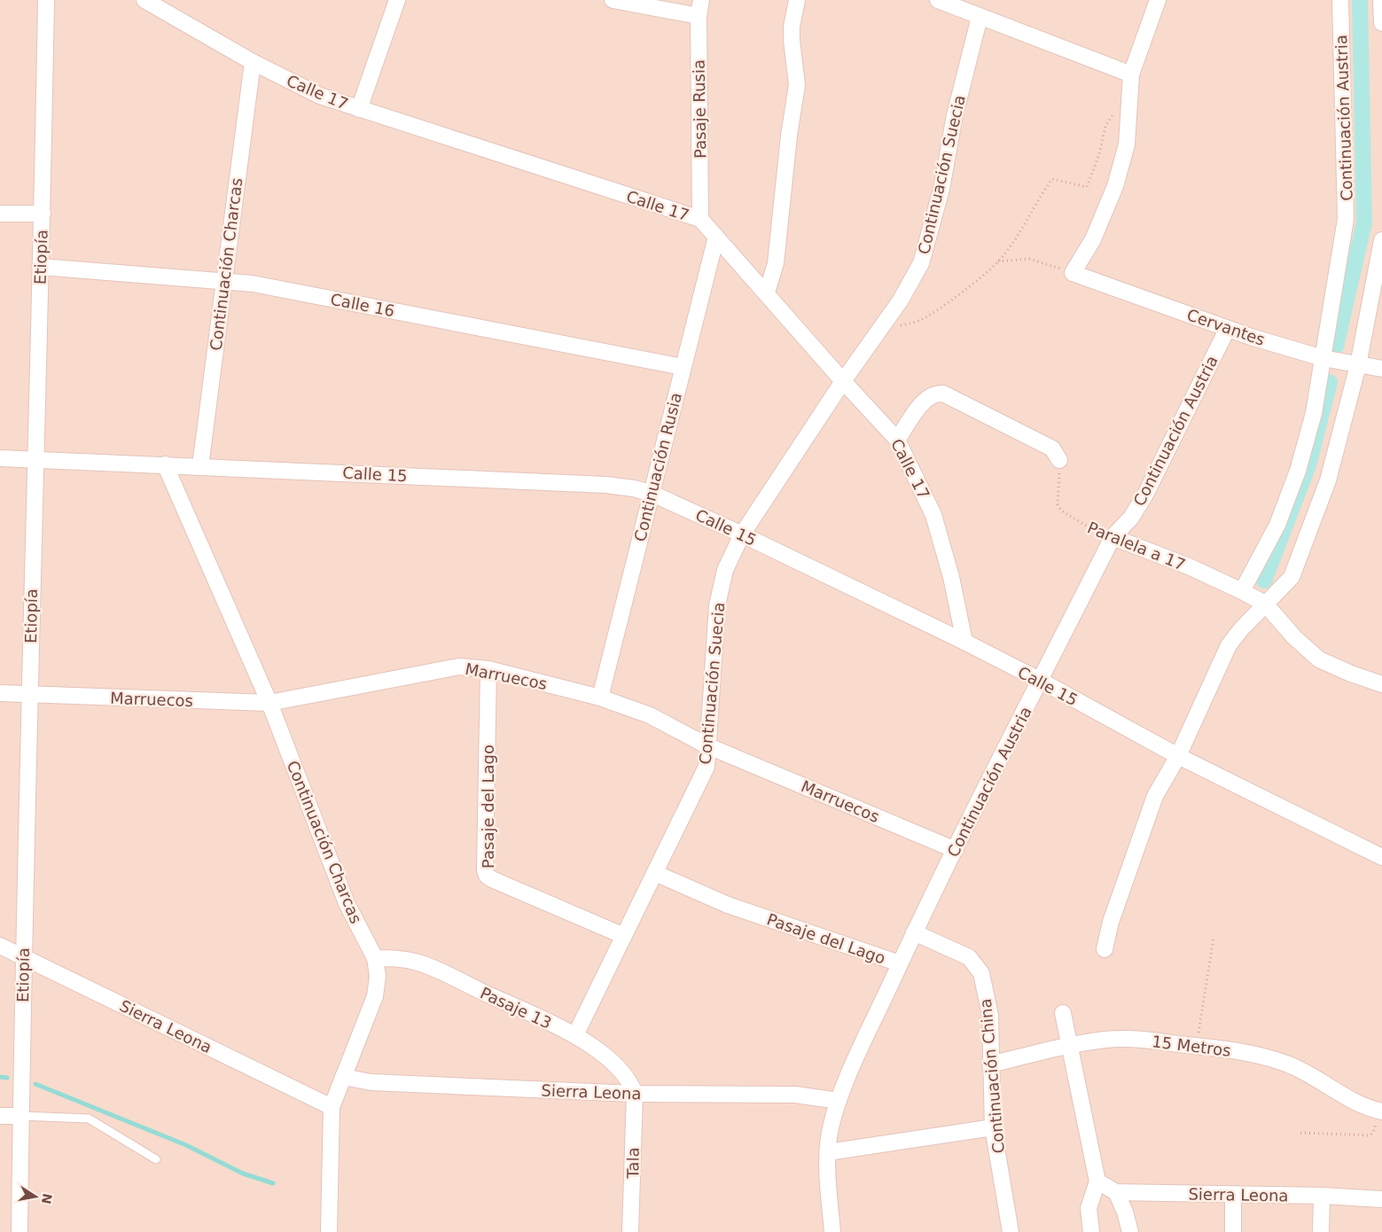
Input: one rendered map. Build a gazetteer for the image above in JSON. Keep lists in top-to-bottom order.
{
  "streets": {
    "street": [
      "Calle 17",
      "Pasaje Rusia",
      "Continuación Austria",
      "Continuación Suecia",
      "Etiopía",
      "Continuación Charcas",
      "Calle 16",
      "Cervantes",
      "Continuación Rusia",
      "Calle 15",
      "Paralela a 17",
      "Marruecos",
      "Pasaje del Lago",
      "Pasaje 13",
      "Sierra Leona",
      "15 Metros",
      "Continuación China",
      "Tala"
    ]
  },
  "crossings": [
    ["Calle 17", "Pasaje Rusia"],
    ["Calle 17", "Continuación Suecia"],
    ["Calle 17", "Continuación Charcas"],
    ["Calle 17", "Continuación Rusia"],
    ["Calle 17", "Calle 15"],
    ["Continuación Austria", "Cervantes"],
    ["Continuación Austria", "Calle 15"],
    ["Continuación Austria", "Paralela a 17"],
    ["Continuación Austria", "Marruecos"],
    ["Continuación Austria", "Pasaje del Lago"],
    ["Continuación Austria", "Sierra Leona"],
    ["Continuación Austria", "Continuación China"],
    ["Continuación Suecia", "Calle 15"],
    ["Continuación Suecia", "Marruecos"],
    ["Continuación Suecia", "Pasaje del Lago"],
    ["Continuación Suecia", "Pasaje 13"],
    ["Etiopía", "Calle 16"],
    ["Etiopía", "Calle 15"],
    ["Etiopía", "Marruecos"],
    ["Etiopía", "Sierra Leona"],
    ["Continuación Charcas", "Calle 16"],
    ["Continuación Charcas", "Calle 15"],
    ["Continuación Charcas", "Marruecos"],
    ["Continuación Charcas", "Pasaje 13"],
    ["Continuación Charcas", "Sierra Leona"],
    ["Calle 16", "Continuación Rusia"],
    ["Continuación Rusia", "Calle 15"],
    ["Continuación Rusia", "Marruecos"],
    ["Marruecos", "Pasaje del Lago"],
    ["Pasaje 13", "Sierra Leona"],
    ["Pasaje 13", "Tala"],
    ["Sierra Leona", "Tala"],
    ["15 Metros", "Continuación China"]
  ],
  "north": "right"
}
